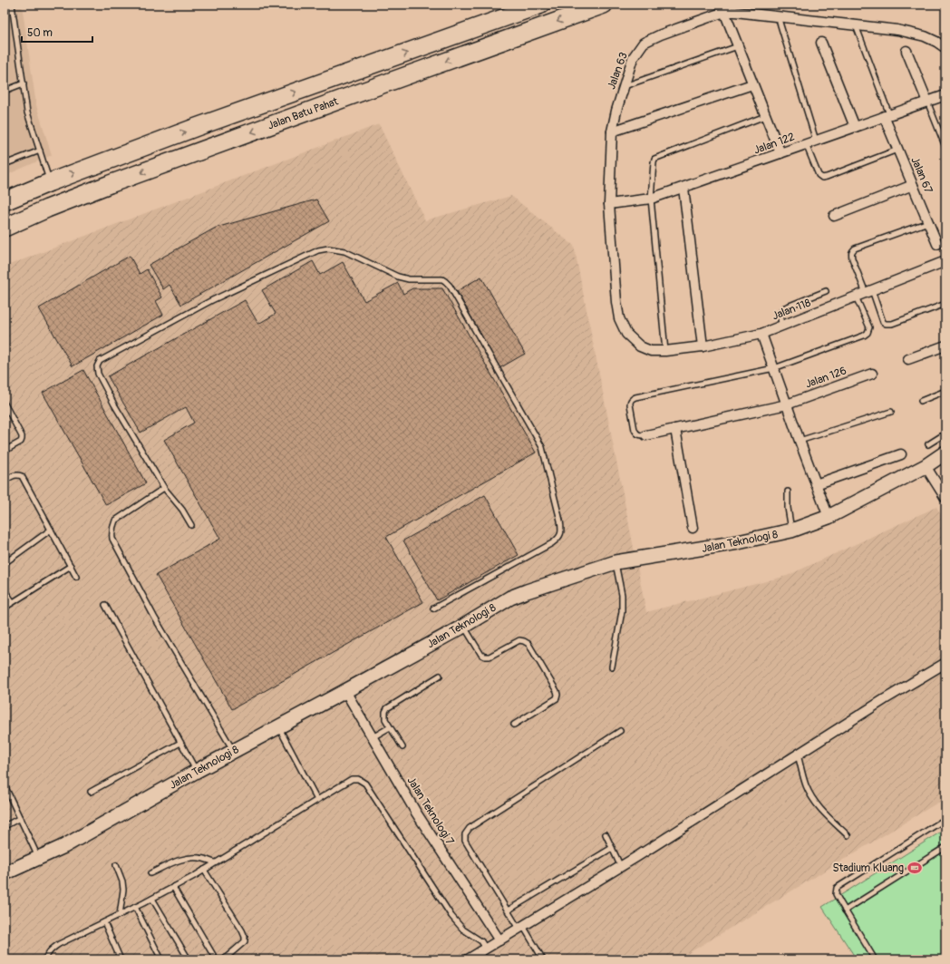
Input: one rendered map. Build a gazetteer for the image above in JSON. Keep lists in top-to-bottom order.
{
  "streets": {
    "highway": ["Jalan Batu Pahat"],
    "street": [
      "Jalan 63",
      "Jalan 122",
      "Jalan 67",
      "Jalan 118",
      "Jalan 126",
      "Jalan Teknologi 8",
      "Jalan Teknologi 7"
    ]
  },
  "crossings": [
    ["Jalan 63", "Jalan 122"],
    ["Jalan 63", "Jalan 118"],
    ["Jalan 122", "Jalan 67"],
    ["Jalan Teknologi 8", "Jalan Teknologi 7"]
  ],
  "places": {
    "sports": ["Stadium Kluang"]
  },
  "scale_bar": "50 m"
}
